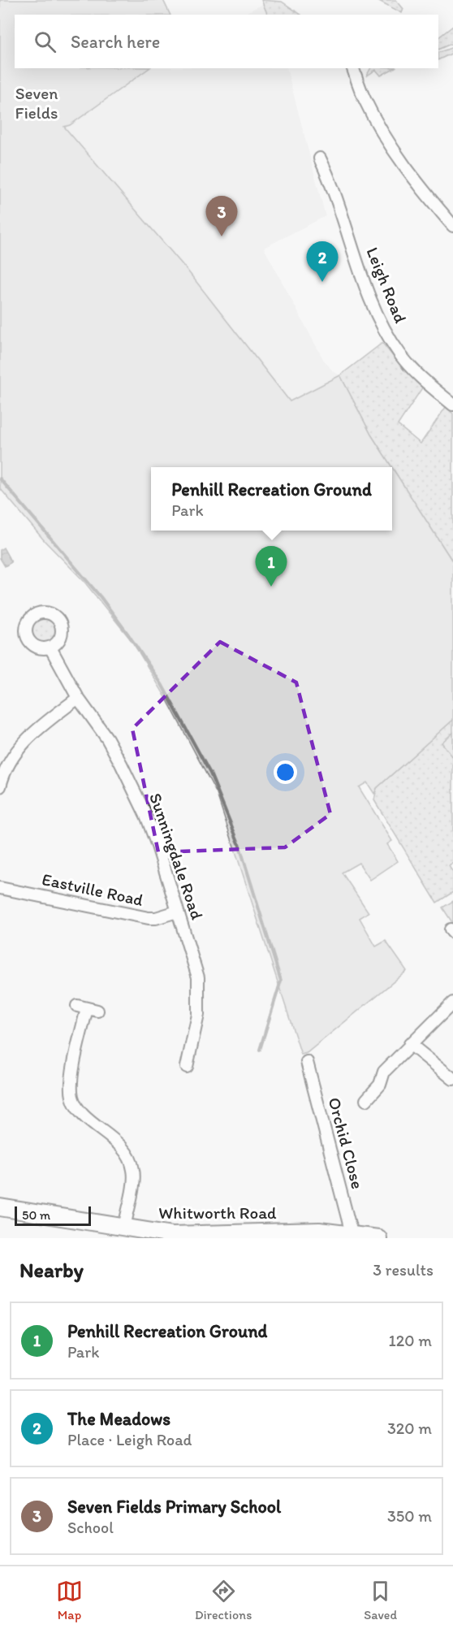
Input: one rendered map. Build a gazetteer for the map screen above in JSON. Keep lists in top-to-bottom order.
{
  "streets": {
    "main road": ["Whitworth Road"],
    "street": [
      "Leigh Road",
      "Sunningdale Road",
      "Eastville Road",
      "Orchid Close"
    ]
  },
  "crossings": [
    ["Sunningdale Road", "Eastville Road"],
    ["Orchid Close", "Whitworth Road"]
  ],
  "parks": ["Seven Fields"],
  "scale_bar": "50 m",
  "page": {
    "search": "Search here",
    "pins": ["3", "2", "1"],
    "popup": ["Penhill Recreation Ground", "Park"],
    "scale": "50 m",
    "heading": ["Nearby", "3 results"],
    "list": [
      {
        "mark": "1",
        "name": "Penhill Recreation Ground",
        "note": "Park",
        "value": "120 m"
      },
      {
        "mark": "2",
        "name": "The Meadows",
        "note": "Place · Leigh Road",
        "value": "320 m"
      },
      {
        "mark": "3",
        "name": "Seven Fields Primary School",
        "note": "School",
        "value": "350 m"
      }
    ],
    "nav": ["Map", "Directions", "Saved"]
  }
}
